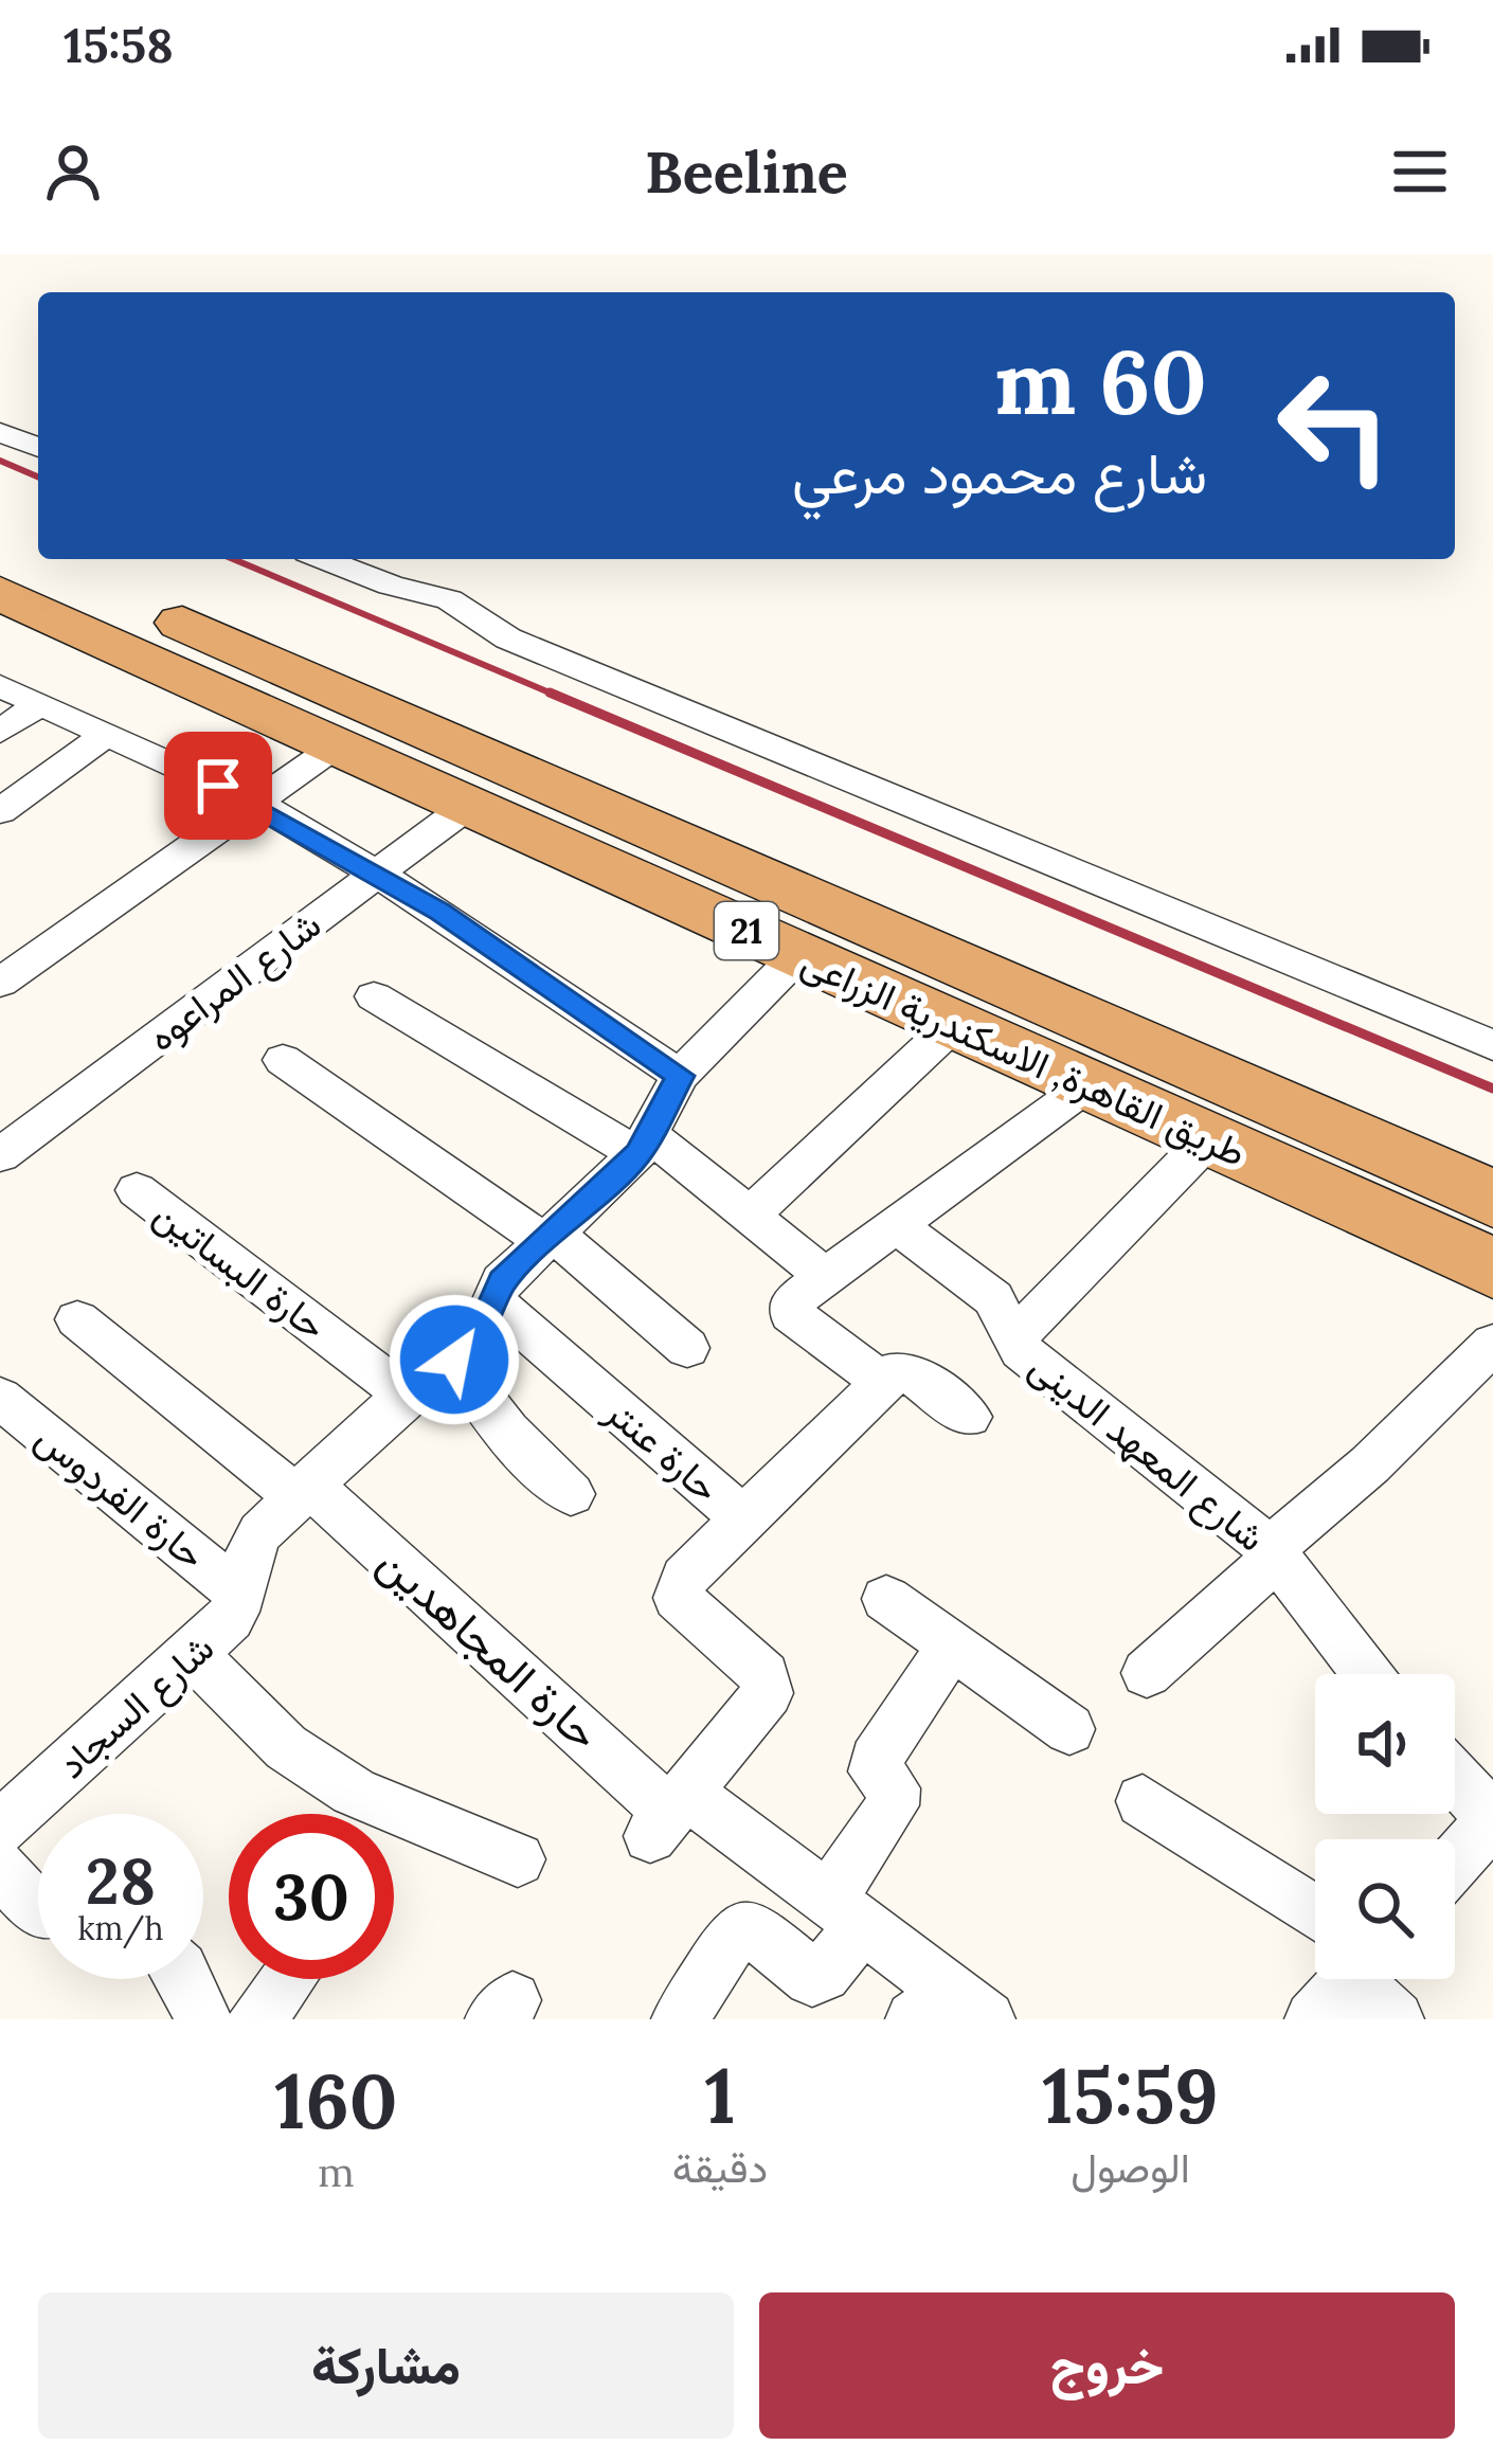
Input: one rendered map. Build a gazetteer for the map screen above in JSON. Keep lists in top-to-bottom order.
{
  "streets": {
    "highway": ["21", "طريق القاهرة, الاسكندرية الزراعى"],
    "street": [
      "شارع المراعوه",
      "حارة البساتين",
      "حارة عنتر",
      "شارع المعهد الدينى",
      "حارة الفردوس",
      "حارة المجاهدين",
      "شارع السجاد"
    ]
  },
  "crossings": [
    ["شارع المراعوه", "طريق القاهرة, الاسكندرية الزراعى"],
    ["طريق القاهرة, الاسكندرية الزراعى", "شارع السجاد"],
    ["حارة البساتين", "شارع السجاد"],
    ["حارة عنتر", "حارة المجاهدين"],
    ["حارة عنتر", "شارع السجاد"],
    ["حارة الفردوس", "شارع السجاد"],
    ["حارة المجاهدين", "شارع السجاد"]
  ],
  "page": {
    "status": "15:58",
    "header": "Beeline",
    "turn": ["60 m", "شارع محمود مرعي"],
    "speed": "28 km/h",
    "limit": "30",
    "eta": [
      "15:59",
      "الوصول",
      "1",
      "دقيقة",
      "160",
      "m"
    ],
    "buttons": ["خروج", "مشاركة"]
  }
}
